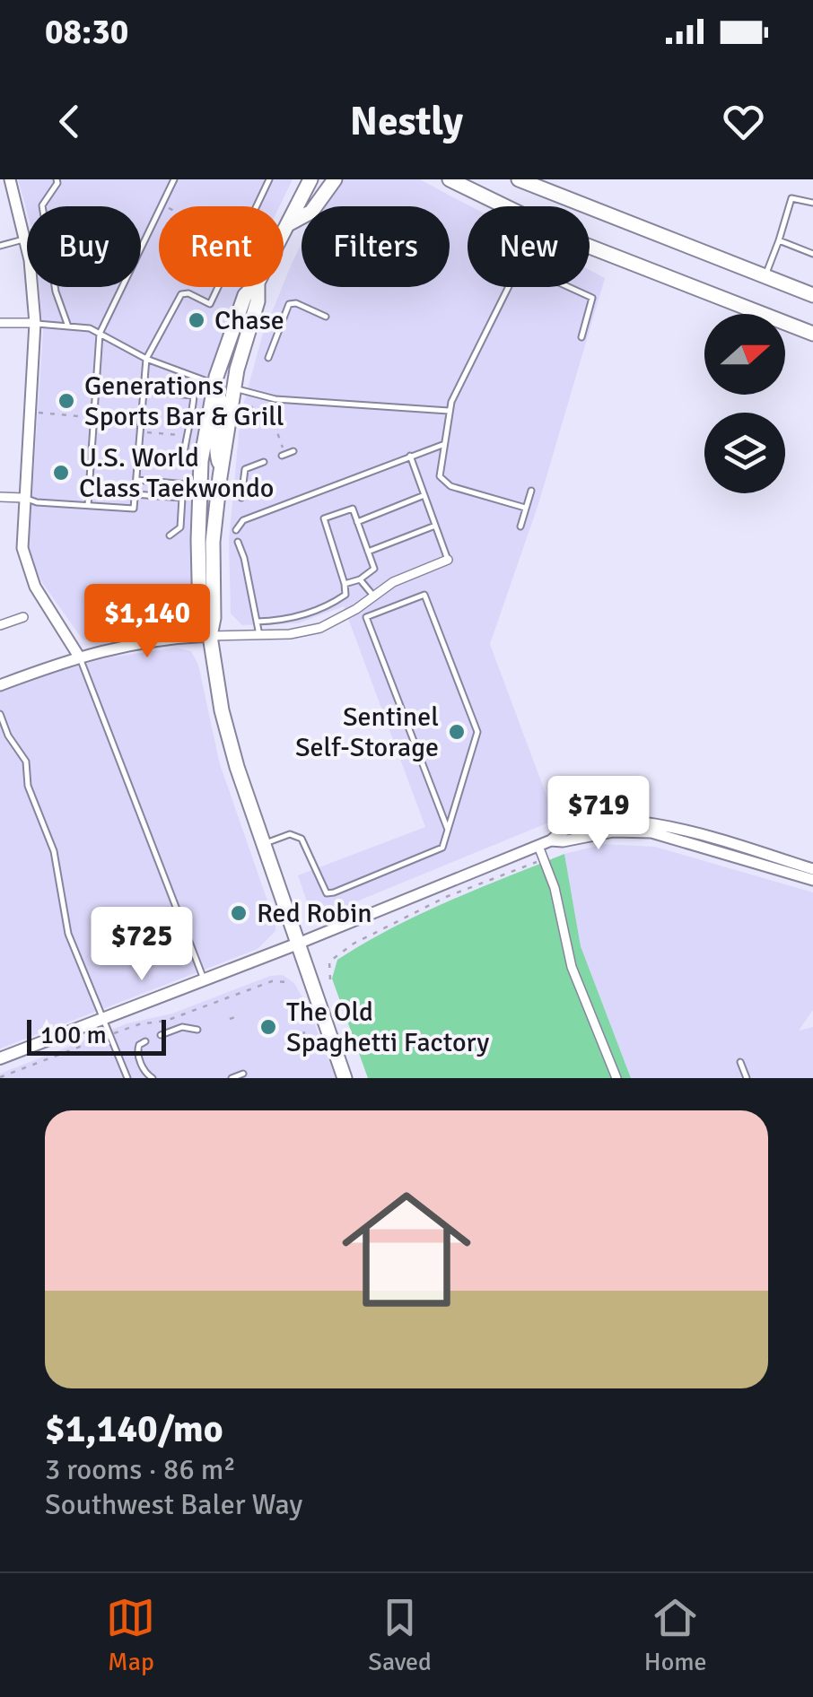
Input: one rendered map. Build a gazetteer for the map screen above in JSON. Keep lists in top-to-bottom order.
{
  "places": [
    "Chase",
    "Generations Sports Bar & Grill",
    "U.S. World Class Taekwondo",
    "Sentinel Self-Storage",
    "Red Robin",
    "The Old Spaghetti Factory"
  ],
  "scale_bar": "100 m",
  "north": "right",
  "page": {
    "status": "08:30",
    "header": "Nestly",
    "chip": [
      "Buy",
      "Rent",
      "Filters",
      "New"
    ],
    "price": ["$1,140", "$719", "$725"],
    "scale": "100 m",
    "list": [
      {
        "name": "$1,140/mo",
        "note": "3 rooms · 86 m² · Southwest Baler Way"
      }
    ],
    "tabs": ["Map", "Saved", "Home"]
  }
}
